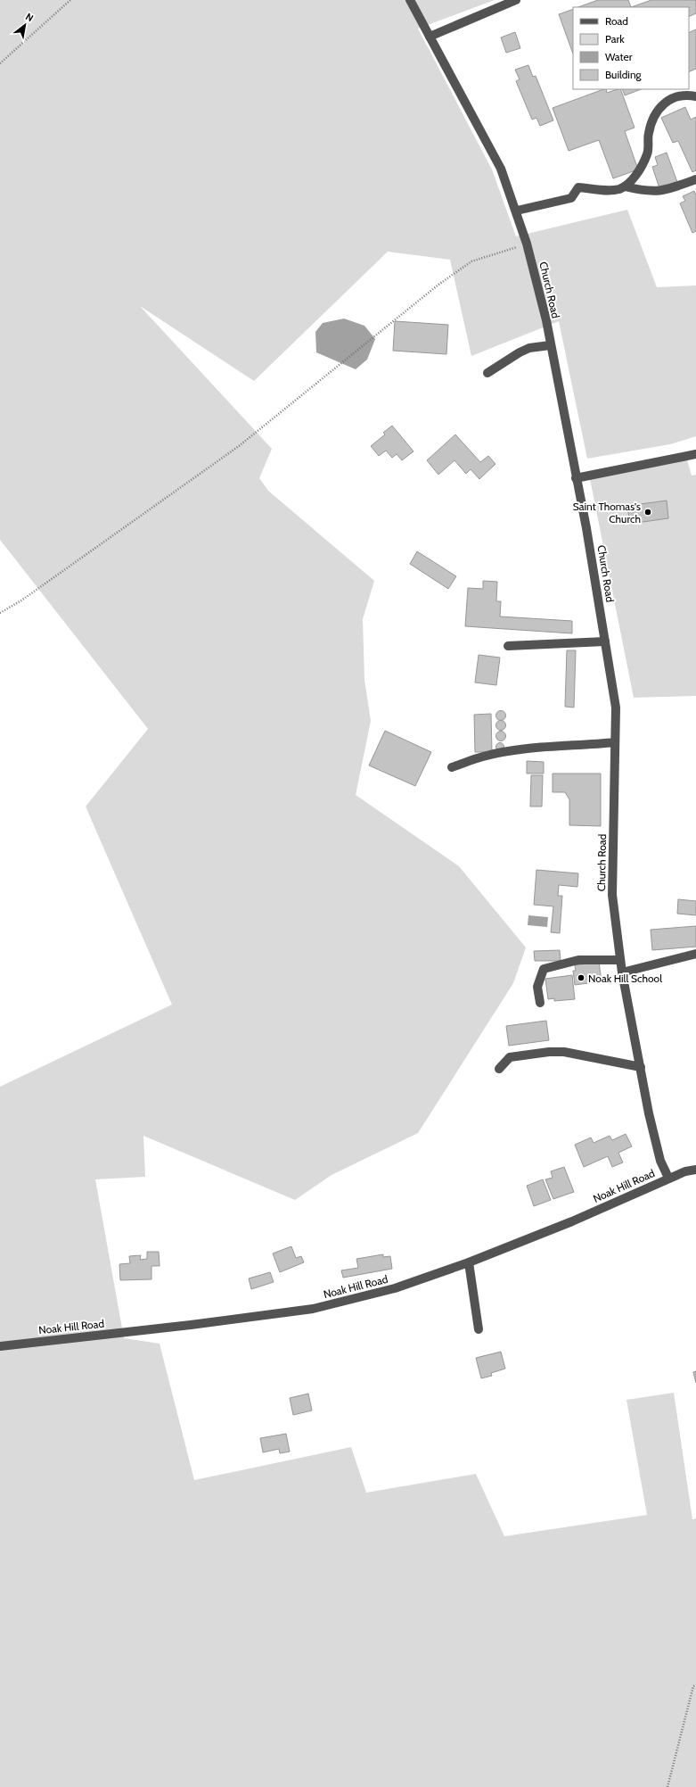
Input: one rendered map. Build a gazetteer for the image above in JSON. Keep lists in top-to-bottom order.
{
  "streets": {
    "street": ["Church Road", "Noak Hill Road"]
  },
  "crossings": [
    ["Church Road", "Noak Hill Road"]
  ],
  "places": ["Saint Thomas's Church", "Noak Hill School"],
  "legend": [
    "Road",
    "Park",
    "Water",
    "Building"
  ],
  "north": "top right"
}
